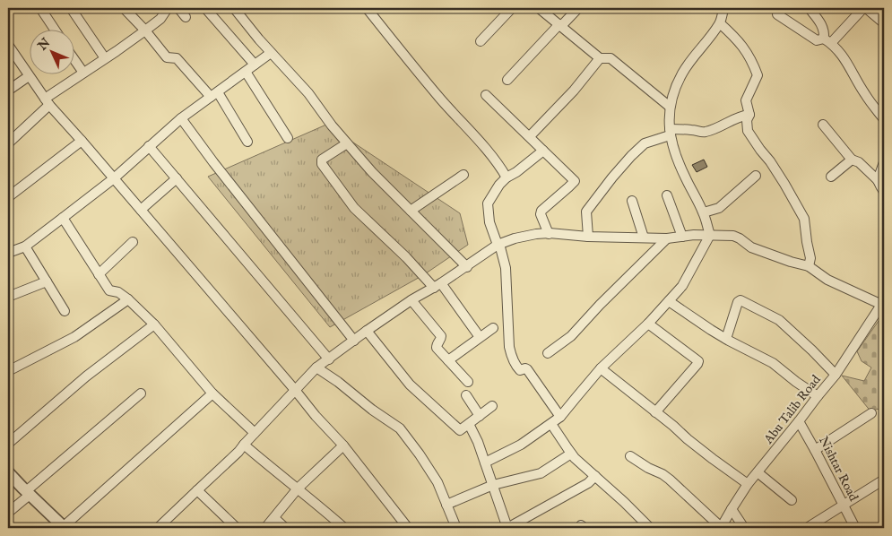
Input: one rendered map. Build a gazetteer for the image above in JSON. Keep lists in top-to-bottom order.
{
  "streets": {
    "street": ["Abu Talib Road", "Nishtar Road"]
  },
  "crossings": [
    ["Abu Talib Road", "Nishtar Road"]
  ],
  "north": "top left"
}
